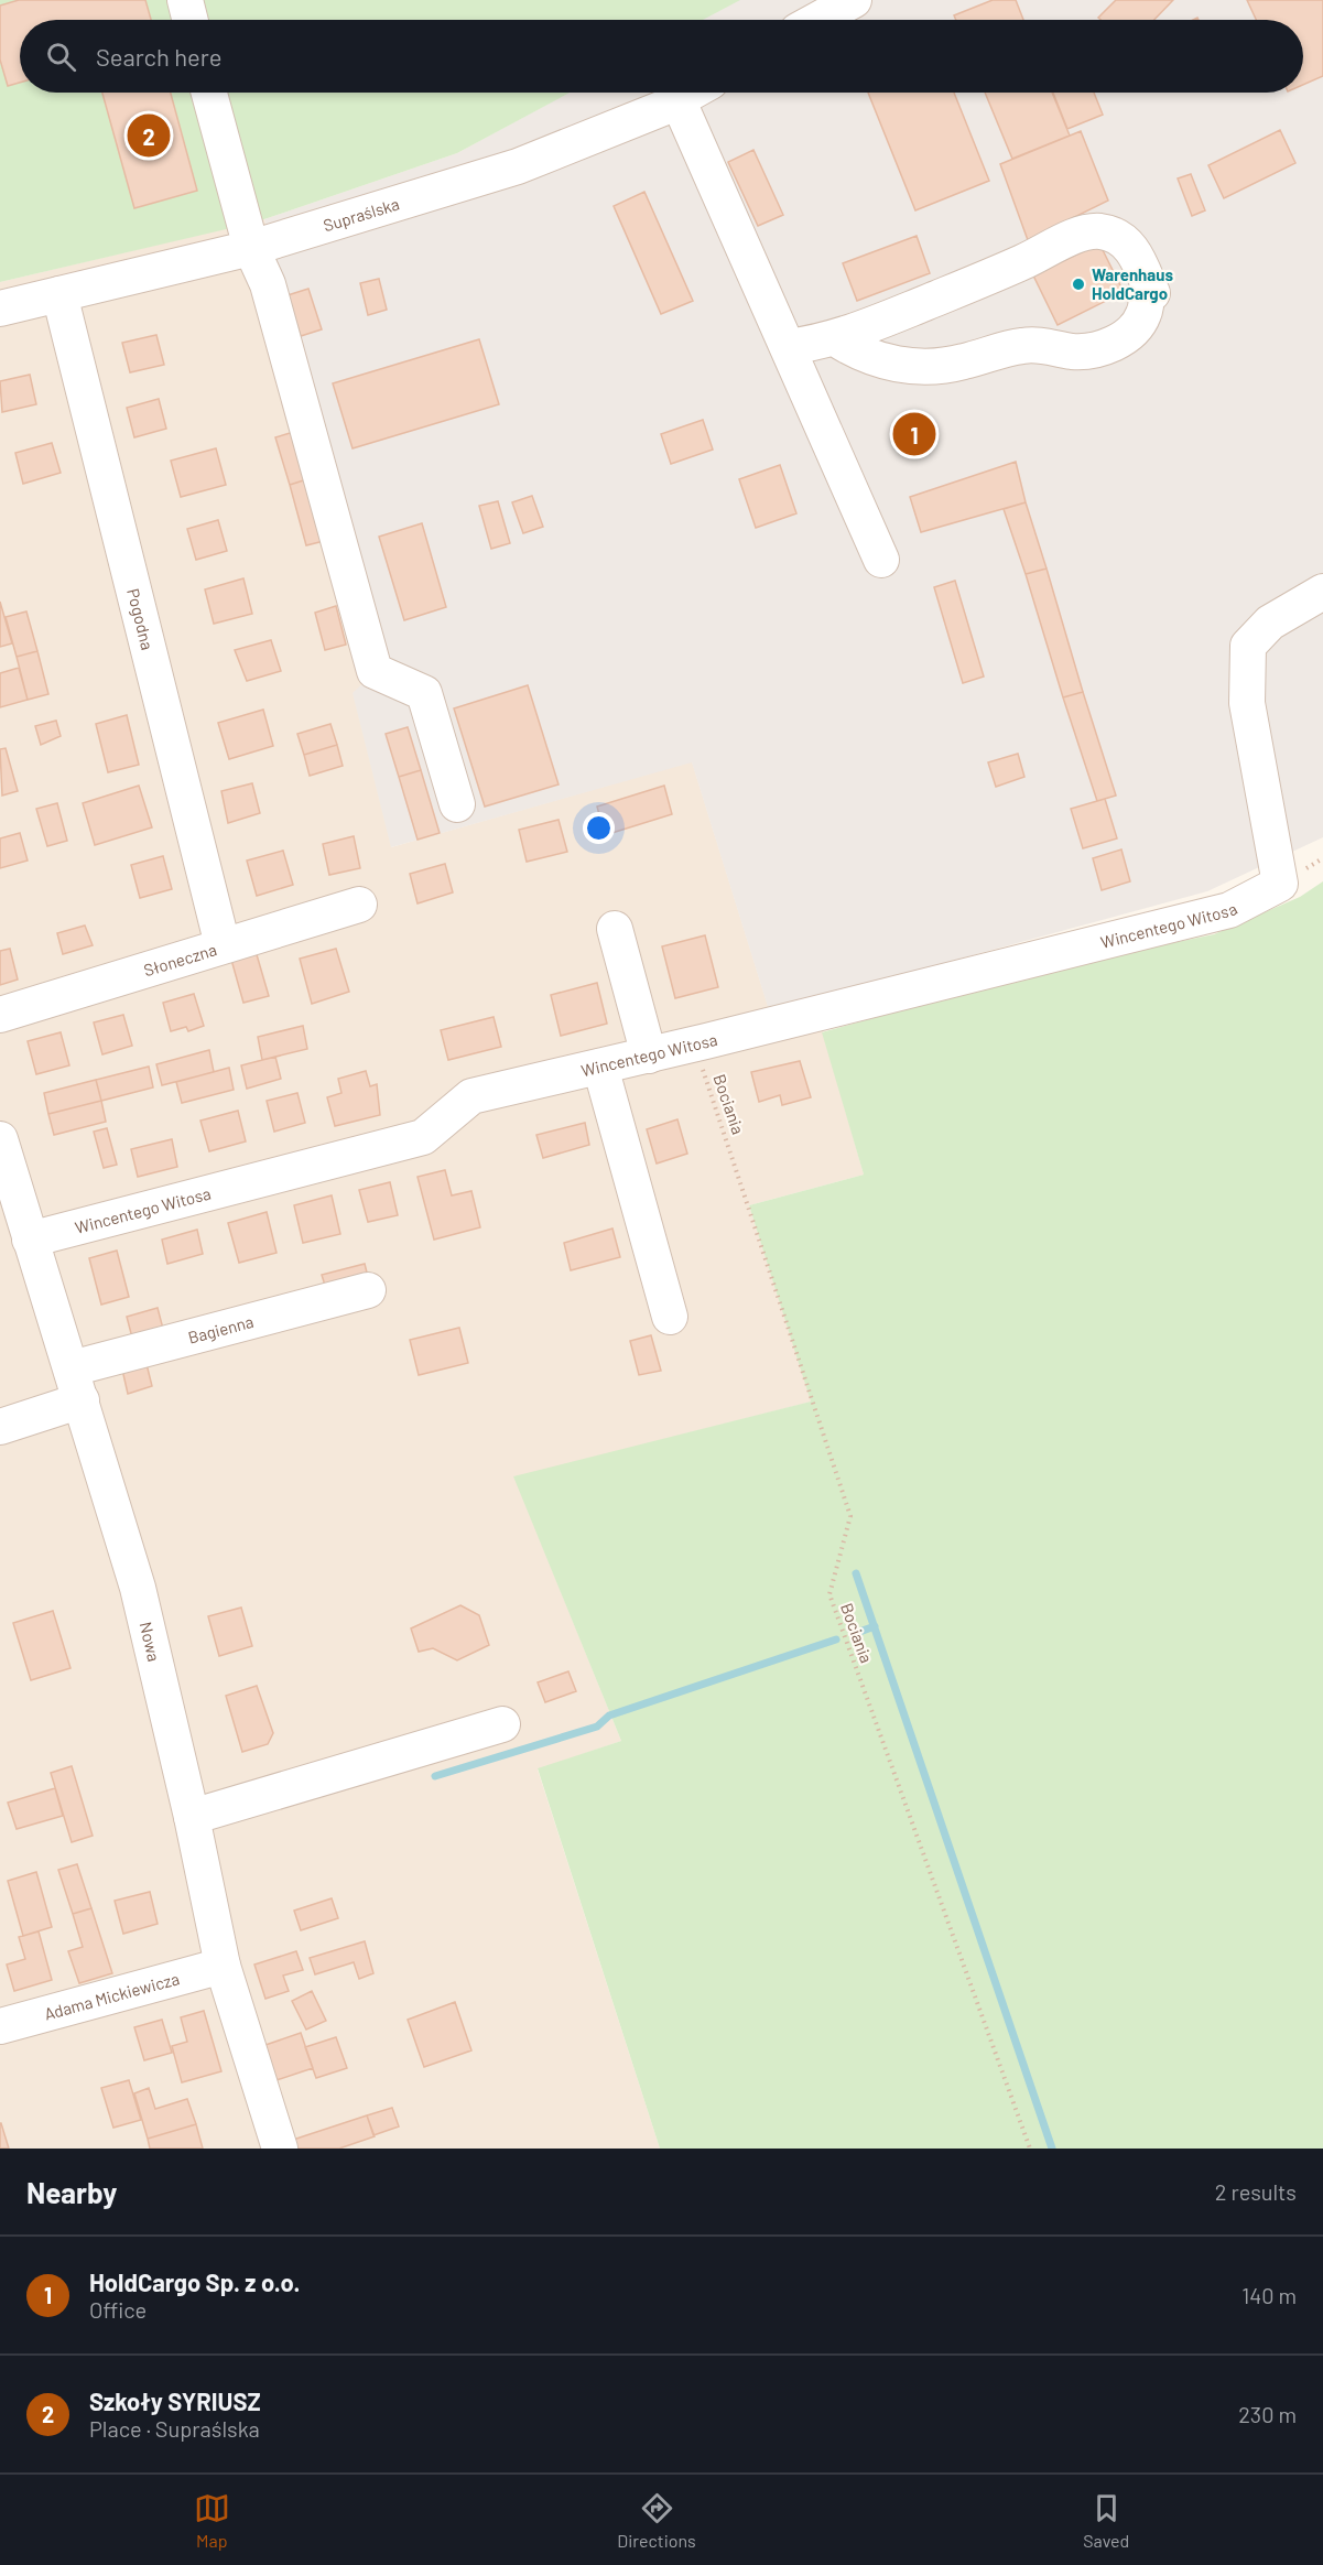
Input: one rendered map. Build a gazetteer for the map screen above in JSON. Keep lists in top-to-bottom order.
{
  "streets": {
    "street": [
      "Supraślska",
      "Pogodna",
      "Wincentego Witosa",
      "Słoneczna",
      "Bagienna",
      "Nowa",
      "Adama Mickiewicza"
    ],
    "path": ["Bociania"]
  },
  "crossings": [
    ["Supraślska", "Pogodna"],
    ["Pogodna", "Słoneczna"],
    ["Wincentego Witosa", "Bociania"],
    ["Wincentego Witosa", "Nowa"],
    ["Bagienna", "Nowa"],
    ["Nowa", "Adama Mickiewicza"]
  ],
  "places": ["Warenhaus HoldCargo"],
  "page": {
    "search": "Search here",
    "pins": ["2", "1"],
    "heading": ["Nearby", "2 results"],
    "list": [
      {
        "mark": "1",
        "name": "HoldCargo Sp. z o.o.",
        "note": "Office",
        "value": "140 m"
      },
      {
        "mark": "2",
        "name": "Szkoły SYRIUSZ",
        "note": "Place · Supraślska",
        "value": "230 m"
      }
    ],
    "nav": ["Map", "Directions", "Saved"]
  }
}
